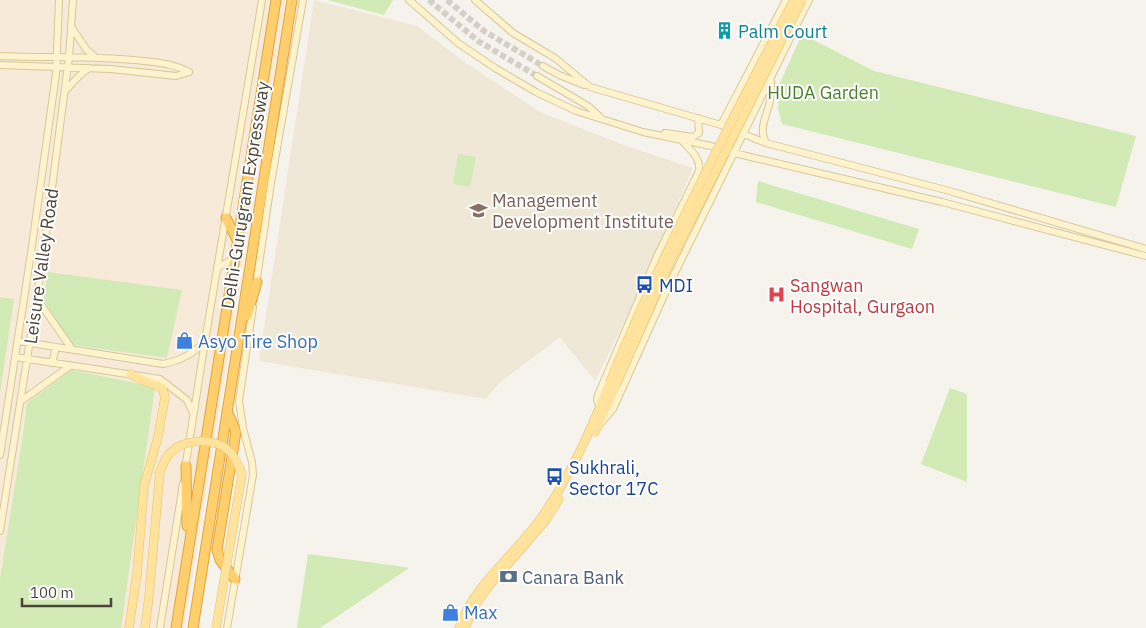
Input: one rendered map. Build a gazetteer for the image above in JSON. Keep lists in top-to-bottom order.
{
  "streets": {
    "highway": ["Delhi-Gurugram Expressway"],
    "street": ["Leisure Valley Road"]
  },
  "parks": ["HUDA Garden"],
  "places": {
    "building": ["Palm Court"],
    "school or university": ["Management Development Institute"],
    "bus stop": ["MDI", "Sukhrali, Sector 17C"],
    "hospital": ["Sangwan Hospital, Gurgaon"],
    "shop": ["Asyo Tire Shop", "Max"],
    "bank": ["Canara Bank"]
  },
  "scale_bar": "100 m"
}
